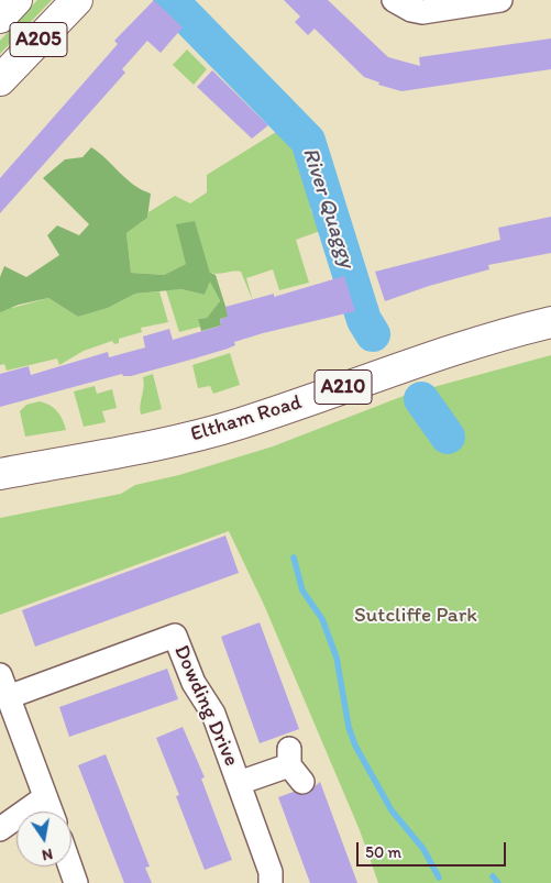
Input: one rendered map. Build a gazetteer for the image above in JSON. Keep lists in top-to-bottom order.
{
  "streets": {
    "highway": ["A205", "A210", "Eltham Road"],
    "street": ["Dowding Drive"]
  },
  "water": ["River Quaggy"],
  "parks": ["Sutcliffe Park"],
  "scale_bar": "50 m",
  "north": "bottom"
}
